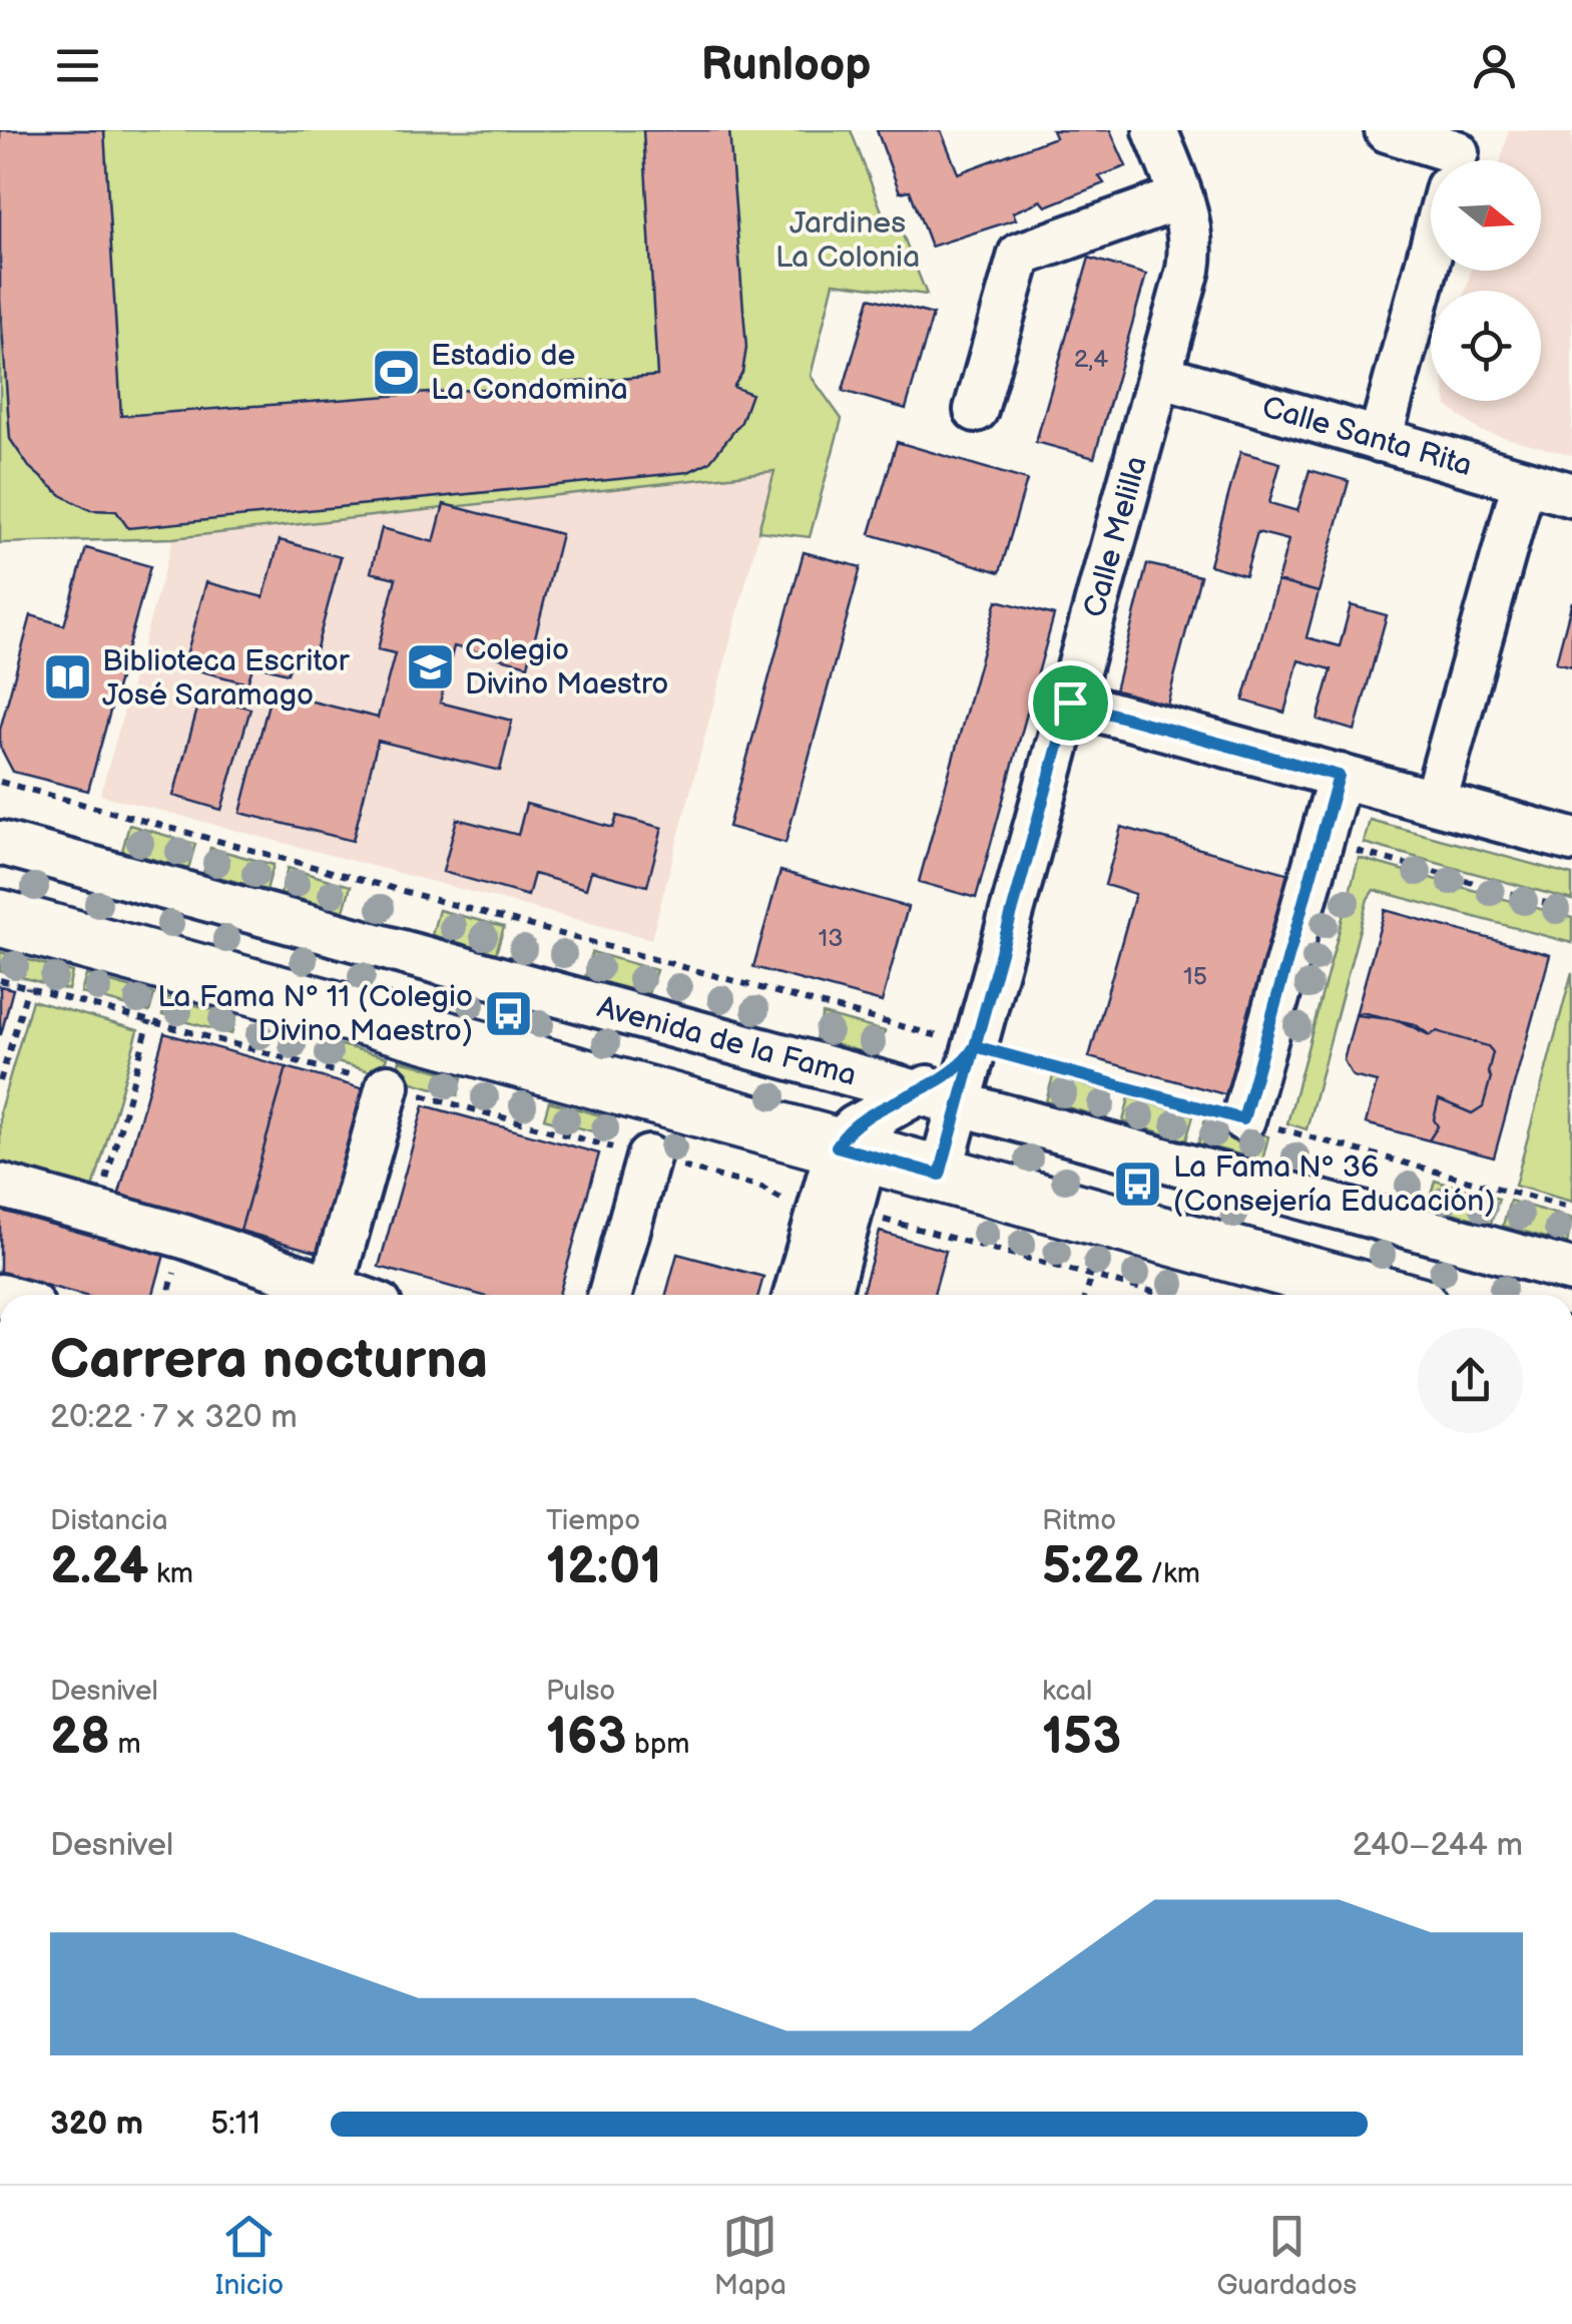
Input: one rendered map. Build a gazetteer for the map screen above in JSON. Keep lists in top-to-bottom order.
{
  "streets": {
    "street": ["Calle Santa Rita", "Calle Melilla", "Avenida de la Fama"]
  },
  "crossings": [
    ["Calle Santa Rita", "Calle Melilla"],
    ["Calle Melilla", "Avenida de la Fama"]
  ],
  "parks": ["Jardines La Colonia"],
  "places": {
    "sports": ["Estadio de La Condomina"],
    "school or university": ["Colegio Divino Maestro"],
    "library": ["Biblioteca Escritor José Saramago"],
    "bus stop": ["La Fama Nº 11 (Colegio Divino Maestro)", "La Fama Nº 36 (Consejería Educación)"]
  },
  "house_numbers": ["2,4", "13", "15"],
  "north": "right",
  "page": {
    "header": "Runloop",
    "heading": ["Carrera nocturna", "20:22 · 7 × 320 m"],
    "stats": [
      ["Distancia", "2.24 km"],
      ["Tiempo", "12:01"],
      ["Ritmo", "5:22 /km"],
      ["Desnivel", "28 m"],
      ["Pulso", "163 bpm"],
      ["kcal", "153"]
    ],
    "chart": ["Desnivel", "240–244 m"],
    "list": [
      {
        "name": "320 m",
        "note": "5:11"
      }
    ],
    "tabs": ["Inicio", "Mapa", "Guardados"]
  }
}
